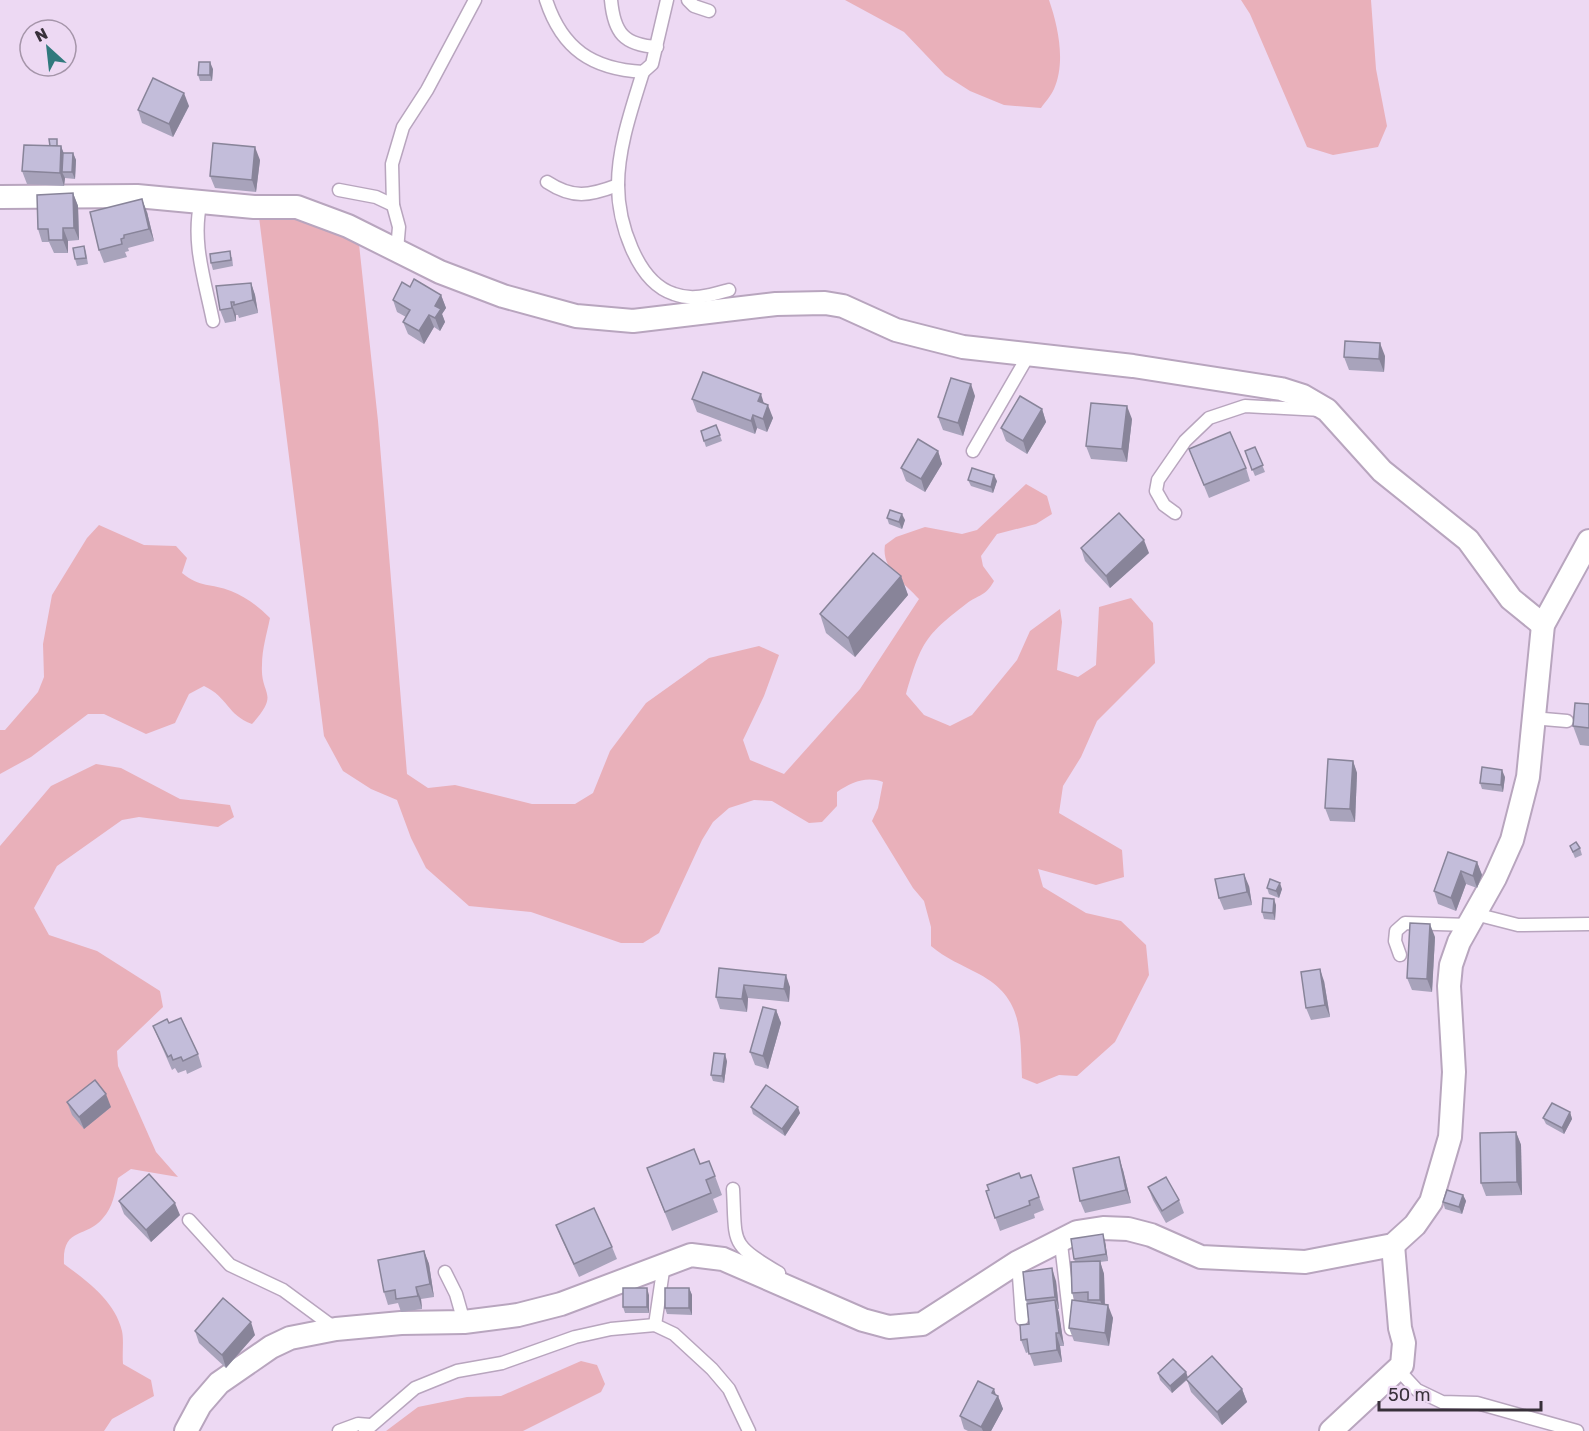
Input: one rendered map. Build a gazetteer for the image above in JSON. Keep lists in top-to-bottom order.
{
  "scale_bar": "50 m",
  "north": "top left"
}
